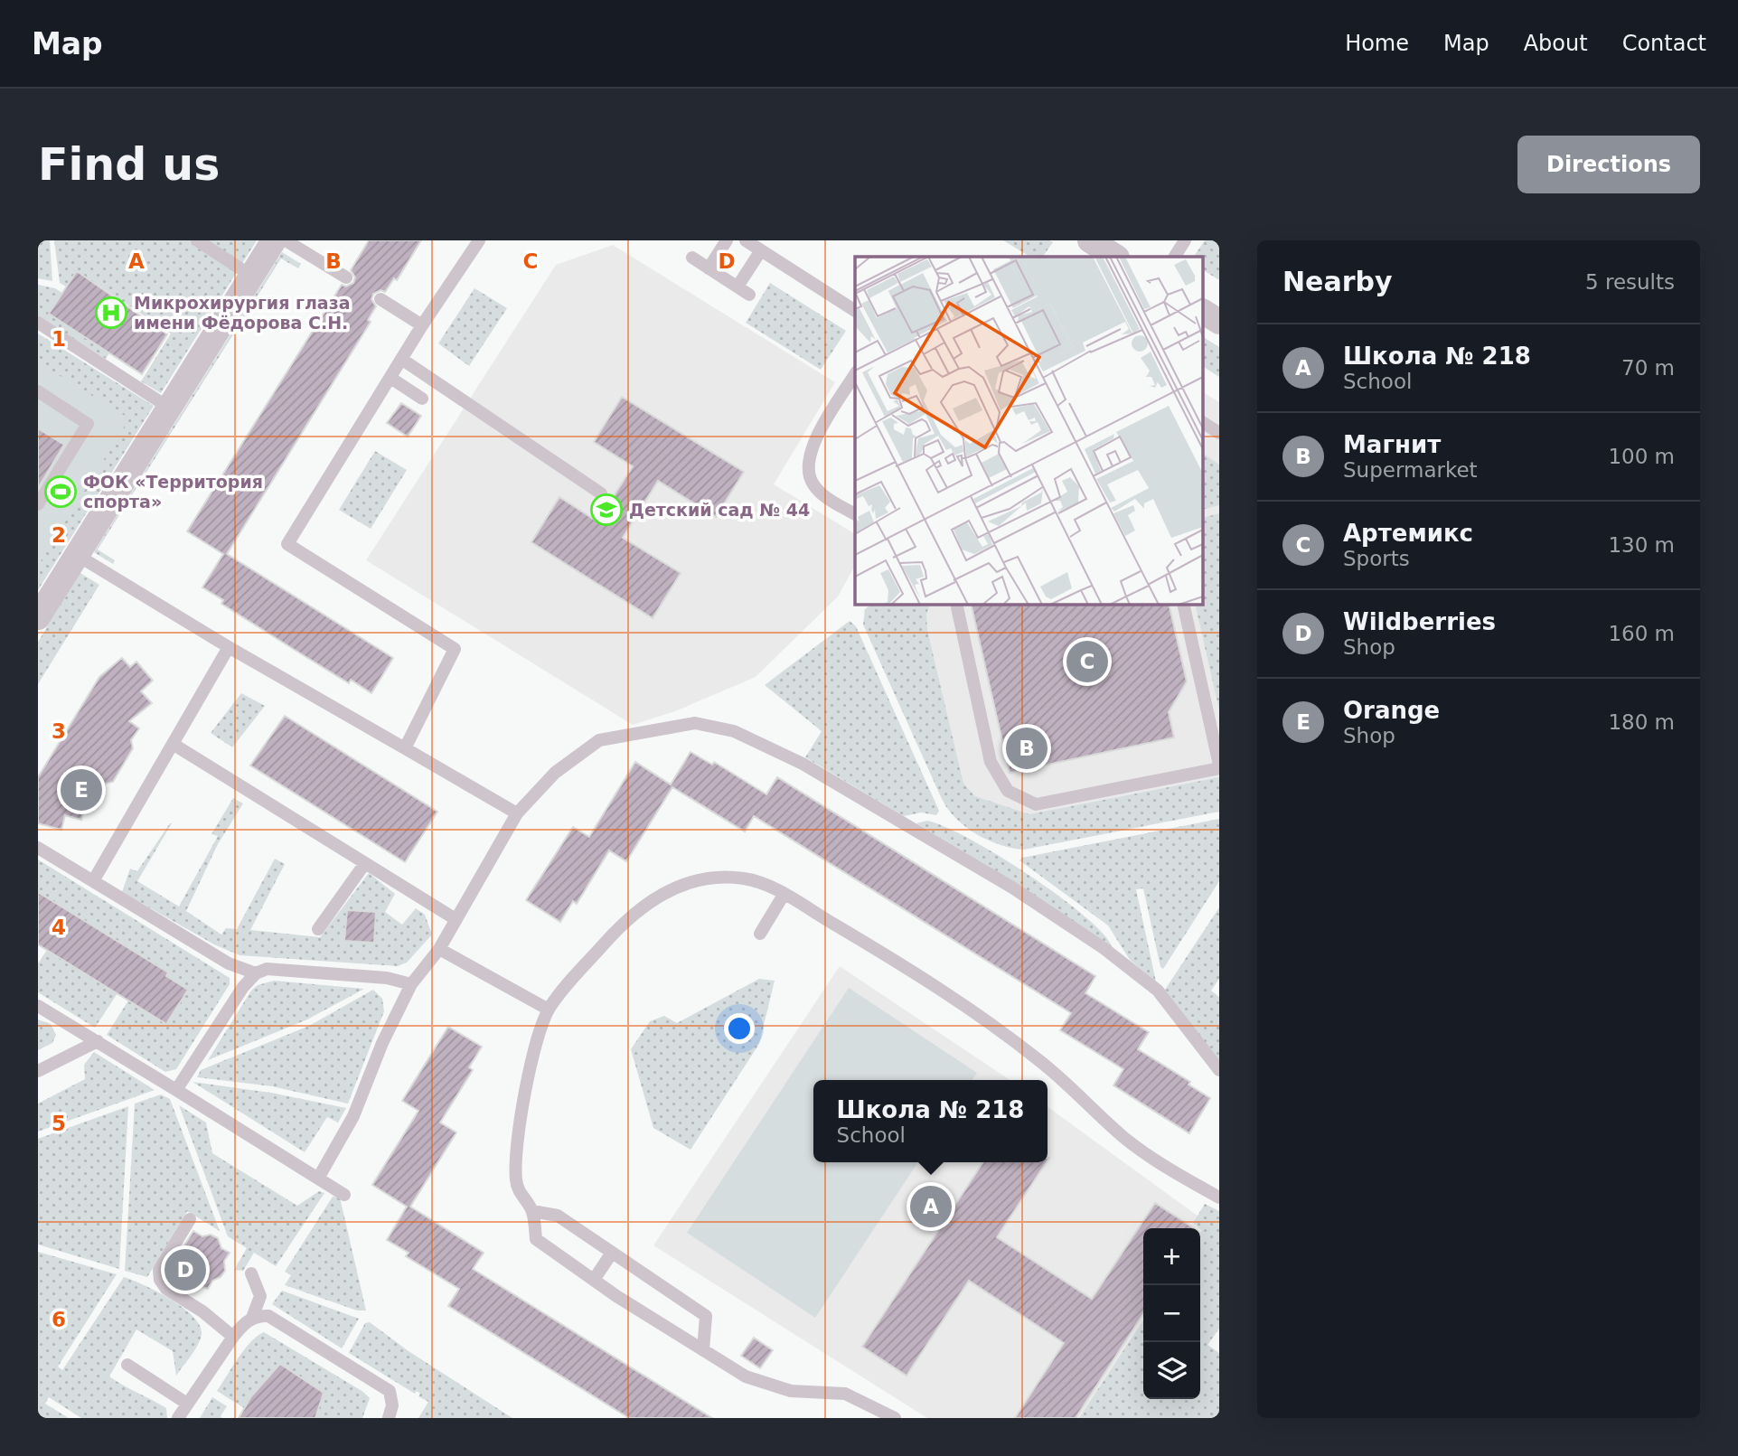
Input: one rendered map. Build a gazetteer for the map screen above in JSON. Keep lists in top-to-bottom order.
{
  "places": {
    "hospital": ["Микрохирургия глаза имени Фёдорова С.Н."],
    "sports": ["ФОК «Территория спорта»"],
    "school or university": ["Детский сад № 44"]
  },
  "page": {
    "header": "Map",
    "nav": [
      "Home",
      "Map",
      "About",
      "Contact"
    ],
    "buttons": "Directions",
    "title": "Find us",
    "heading": ["Nearby", "5 results"],
    "list": [
      {
        "mark": "A",
        "name": "Школа № 218",
        "note": "School",
        "value": "70 m"
      },
      {
        "mark": "B",
        "name": "Магнит",
        "note": "Supermarket",
        "value": "100 m"
      },
      {
        "mark": "C",
        "name": "Артемикс",
        "note": "Sports",
        "value": "130 m"
      },
      {
        "mark": "D",
        "name": "Wildberries",
        "note": "Shop",
        "value": "160 m"
      },
      {
        "mark": "E",
        "name": "Orange",
        "note": "Shop",
        "value": "180 m"
      }
    ],
    "pins": [
      "C",
      "B",
      "E",
      "A",
      "D"
    ],
    "popup": ["Школа № 218", "School"],
    "map_buttons": ["+", "−"]
  },
  "grid": {
    "columns": [
      "A",
      "B",
      "C",
      "D"
    ],
    "rows": [
      "1",
      "2",
      "3",
      "4",
      "5",
      "6"
    ]
  }
}
